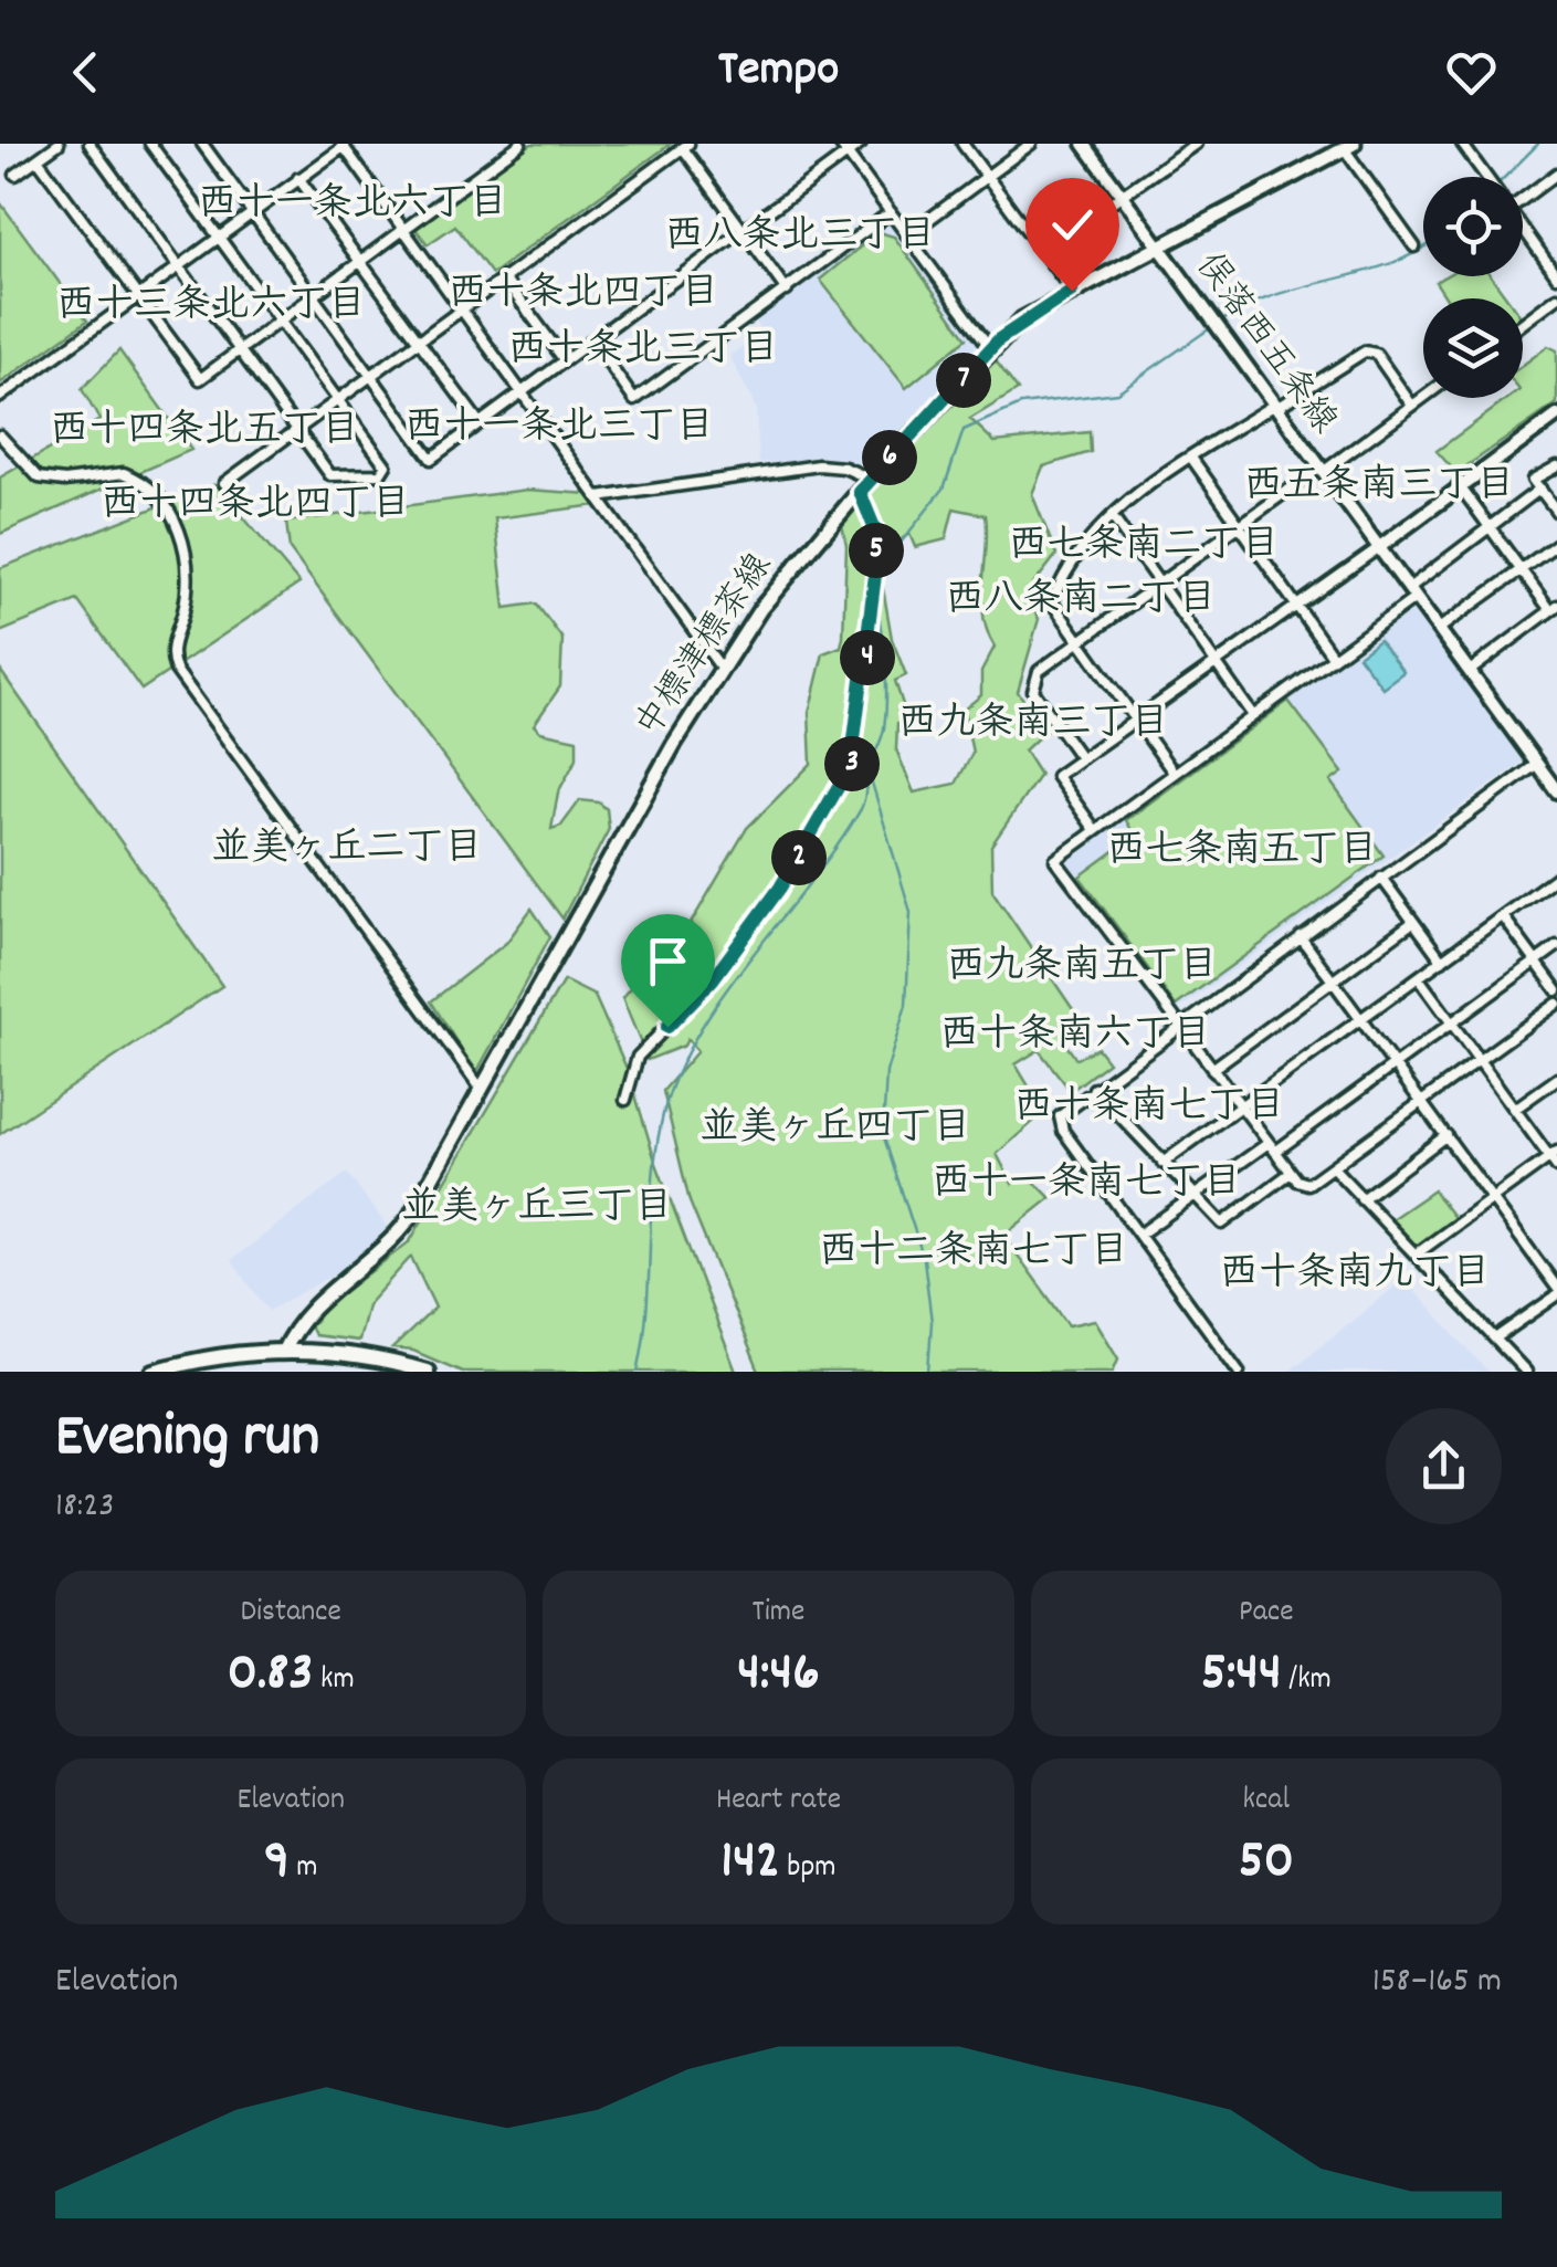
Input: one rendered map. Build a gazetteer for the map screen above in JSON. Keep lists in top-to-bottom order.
{
  "streets": {
    "main road": ["俣落西五条線", "中標津標茶線"]
  },
  "crossings": [
    ["俣落西五条線", "中標津標茶線"]
  ],
  "districts": [
    "西十一条北六丁目",
    "西八条北三丁目",
    "西十条北四丁目",
    "西十三条北六丁目",
    "西十条北三丁目",
    "西十一条北三丁目",
    "西十四条北五丁目",
    "西五条南三丁目",
    "西十四条北四丁目",
    "西七条南二丁目",
    "西八条南二丁目",
    "西九条南三丁目",
    "並美ヶ丘二丁目",
    "西七条南五丁目",
    "西九条南五丁目",
    "西十条南六丁目",
    "西十条南七丁目",
    "並美ヶ丘四丁目",
    "西十一条南七丁目",
    "並美ヶ丘三丁目",
    "西十二条南七丁目",
    "西十条南九丁目"
  ],
  "page": {
    "header": "Tempo",
    "pins": [
      "7",
      "6",
      "5",
      "4",
      "3",
      "2"
    ],
    "heading": ["Evening run", "18:23"],
    "stats": [
      ["Distance", "0.83 km"],
      ["Time", "4:46"],
      ["Pace", "5:44 /km"],
      ["Elevation", "9 m"],
      ["Heart rate", "142 bpm"],
      ["kcal", "50"]
    ],
    "chart": ["Elevation", "158–165 m"]
  }
}
